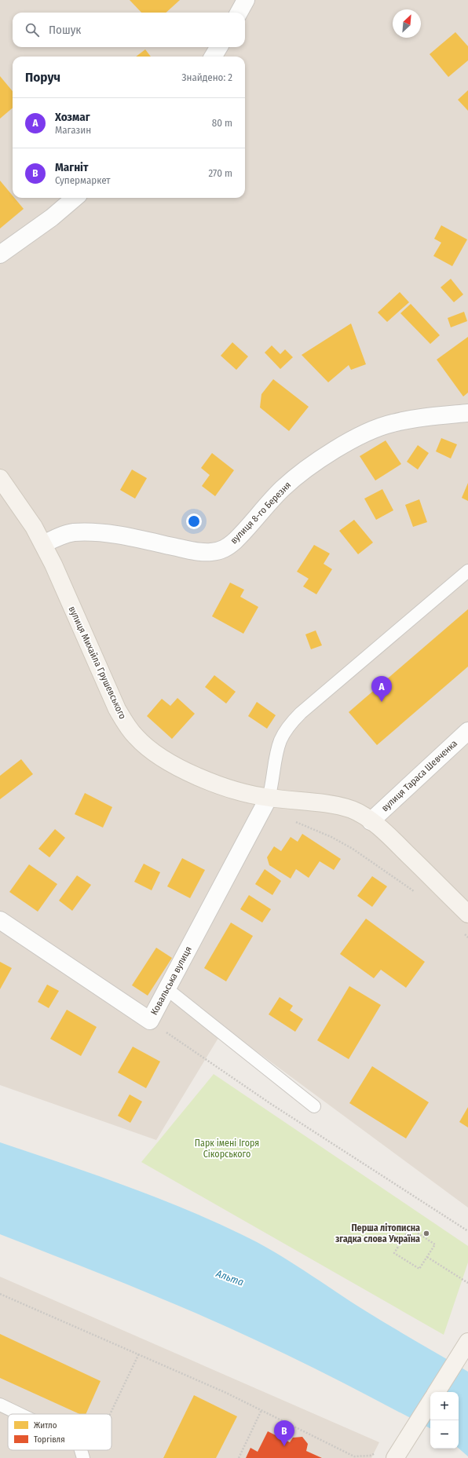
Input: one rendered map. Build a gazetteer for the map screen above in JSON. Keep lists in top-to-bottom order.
{
  "streets": {
    "main road": ["вулиця Михайла Грушевського"],
    "street": ["вулиця 8-го Березня", "вулиця Тараса Шевченка", "Ковальська вулиця"]
  },
  "crossings": [
    ["вулиця 8-го Березня", "вулиця Михайла Грушевського"],
    ["вулиця Михайла Грушевського", "вулиця Тараса Шевченка"],
    ["вулиця Михайла Грушевського", "Ковальська вулиця"]
  ],
  "water": ["Альта"],
  "parks": ["Парк імені Ігоря Сікорського"],
  "places": ["Перша літописна згадка слова Україна"],
  "legend": ["Житло", "Торгівля"],
  "north": "top right",
  "page": {
    "search": "Пошук",
    "heading": ["Поруч", "Знайдено: 2"],
    "list": [
      {
        "mark": "A",
        "name": "Хозмаг",
        "note": "Магазин",
        "value": "80 m"
      },
      {
        "mark": "B",
        "name": "Магніт",
        "note": "Супермаркет",
        "value": "270 m"
      }
    ],
    "pins": ["A", "B"],
    "map_buttons": ["+", "−"]
  }
}
